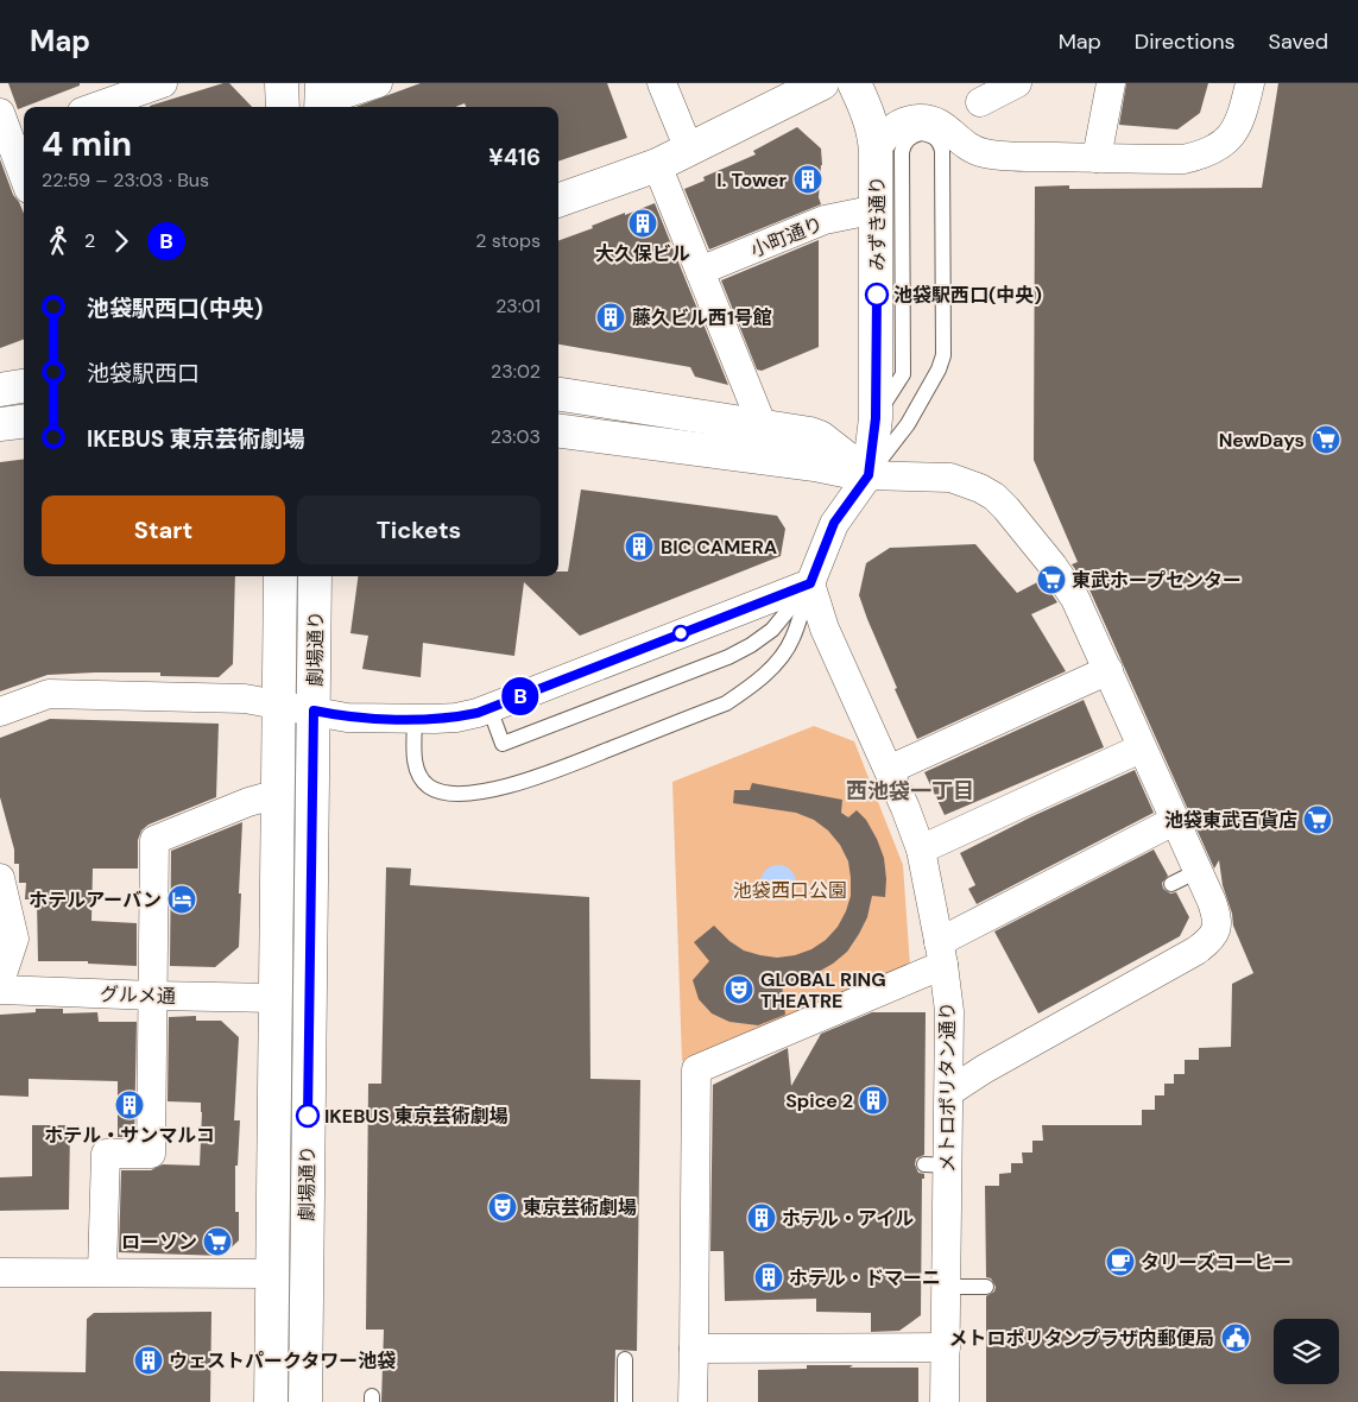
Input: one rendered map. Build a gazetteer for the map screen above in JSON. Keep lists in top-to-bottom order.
{
  "streets": {
    "street": [
      "みずき通り",
      "小町通り",
      "劇場通り",
      "グルメ通",
      "メトロポリタン通り"
    ]
  },
  "crossings": [
    ["みずき通り", "小町通り"],
    ["劇場通り", "グルメ通"]
  ],
  "districts": ["西池袋一丁目"],
  "parks": ["池袋西口公園"],
  "places": {
    "building": [
      "I. Tower",
      "大久保ビル",
      "藤久ビル西1号館",
      "BIC CAMERA",
      "Spice 2",
      "ホテル・サンマルコ",
      "ホテル・アイル",
      "ホテル・ドマーニ",
      "ウェストパークタワー池袋"
    ],
    "other": ["池袋駅西口(中央)", "IKEBUS 東京芸術劇場"],
    "supermarket": [
      "NewDays",
      "東武ホープセンター",
      "池袋東武百貨店",
      "ローソン"
    ],
    "hotel": ["ホテルアーバン"],
    "theatre": ["GLOBAL RING THEATRE", "東京芸術劇場"],
    "cafe": ["タリーズコーヒー"],
    "public building": ["メトロポリタンプラザ内郵便局"]
  },
  "lines": ["bus line B"],
  "page": {
    "header": "Map",
    "nav": ["Map", "Directions", "Saved"],
    "on_map": "B",
    "heading": ["4 min", "22:59 – 23:03 · Bus", "¥416"],
    "legs": ["2", "B", "2 stops"],
    "list": [
      {
        "name": "池袋駅西口(中央)",
        "value": "23:01"
      },
      {
        "name": "池袋駅西口",
        "value": "23:02"
      },
      {
        "name": "IKEBUS 東京芸術劇場",
        "value": "23:03"
      }
    ],
    "buttons": ["Start", "Tickets"]
  }
}
